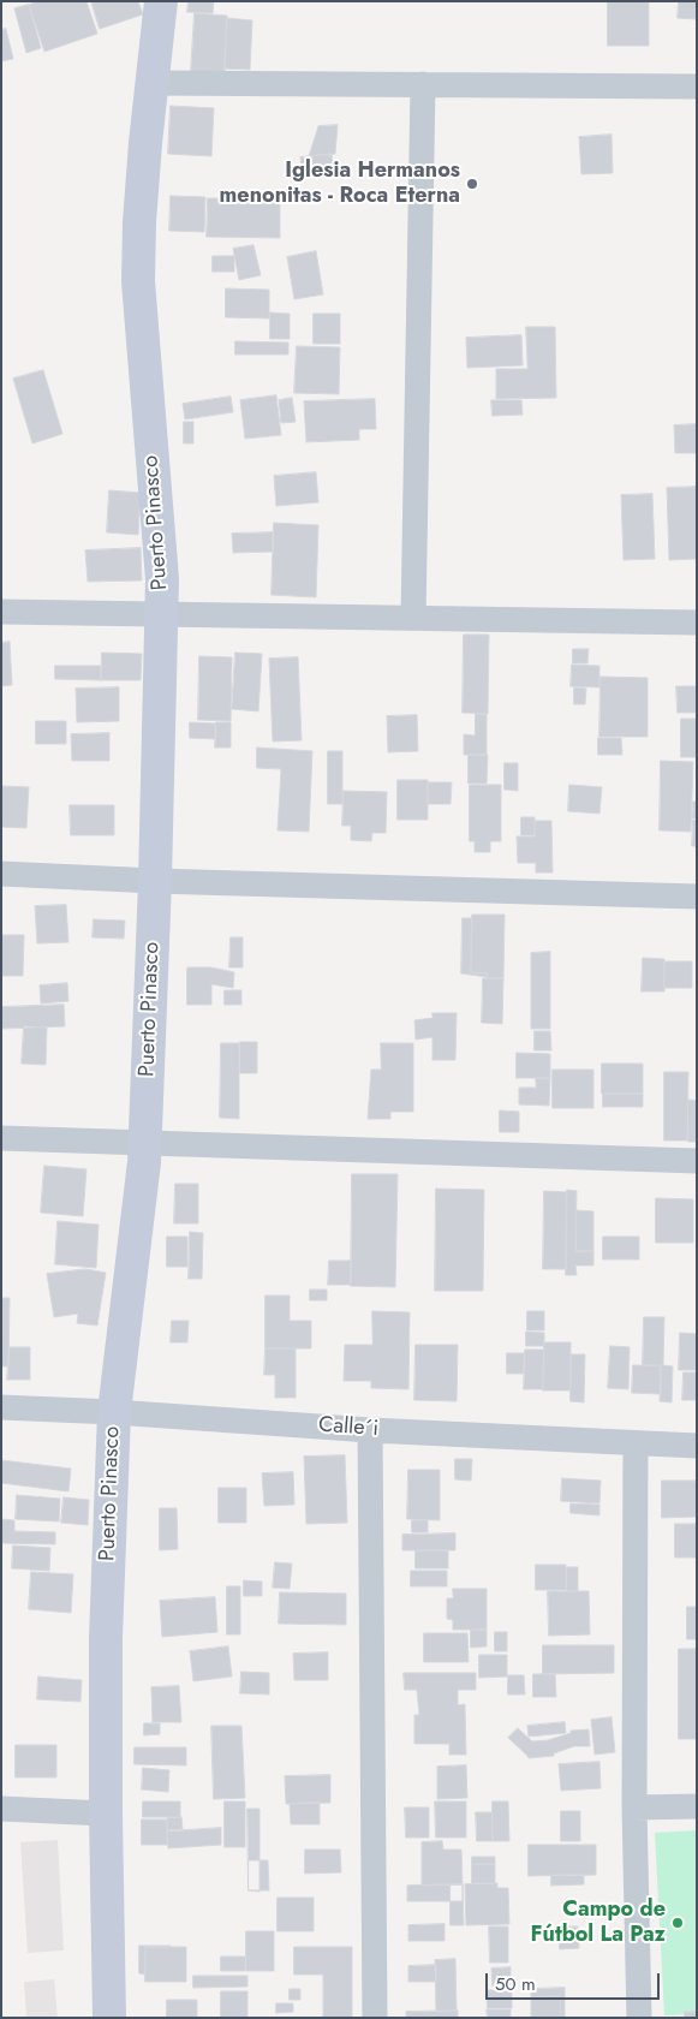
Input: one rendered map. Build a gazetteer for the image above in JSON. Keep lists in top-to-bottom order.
{
  "streets": {
    "street": ["Puerto Pinasco", "Calle´i"]
  },
  "crossings": [
    ["Puerto Pinasco", "Calle´i"]
  ],
  "places": ["Iglesia Hermanos menonitas - Roca Eterna", "Campo de Fútbol La Paz"],
  "scale_bar": "50 m"
}
